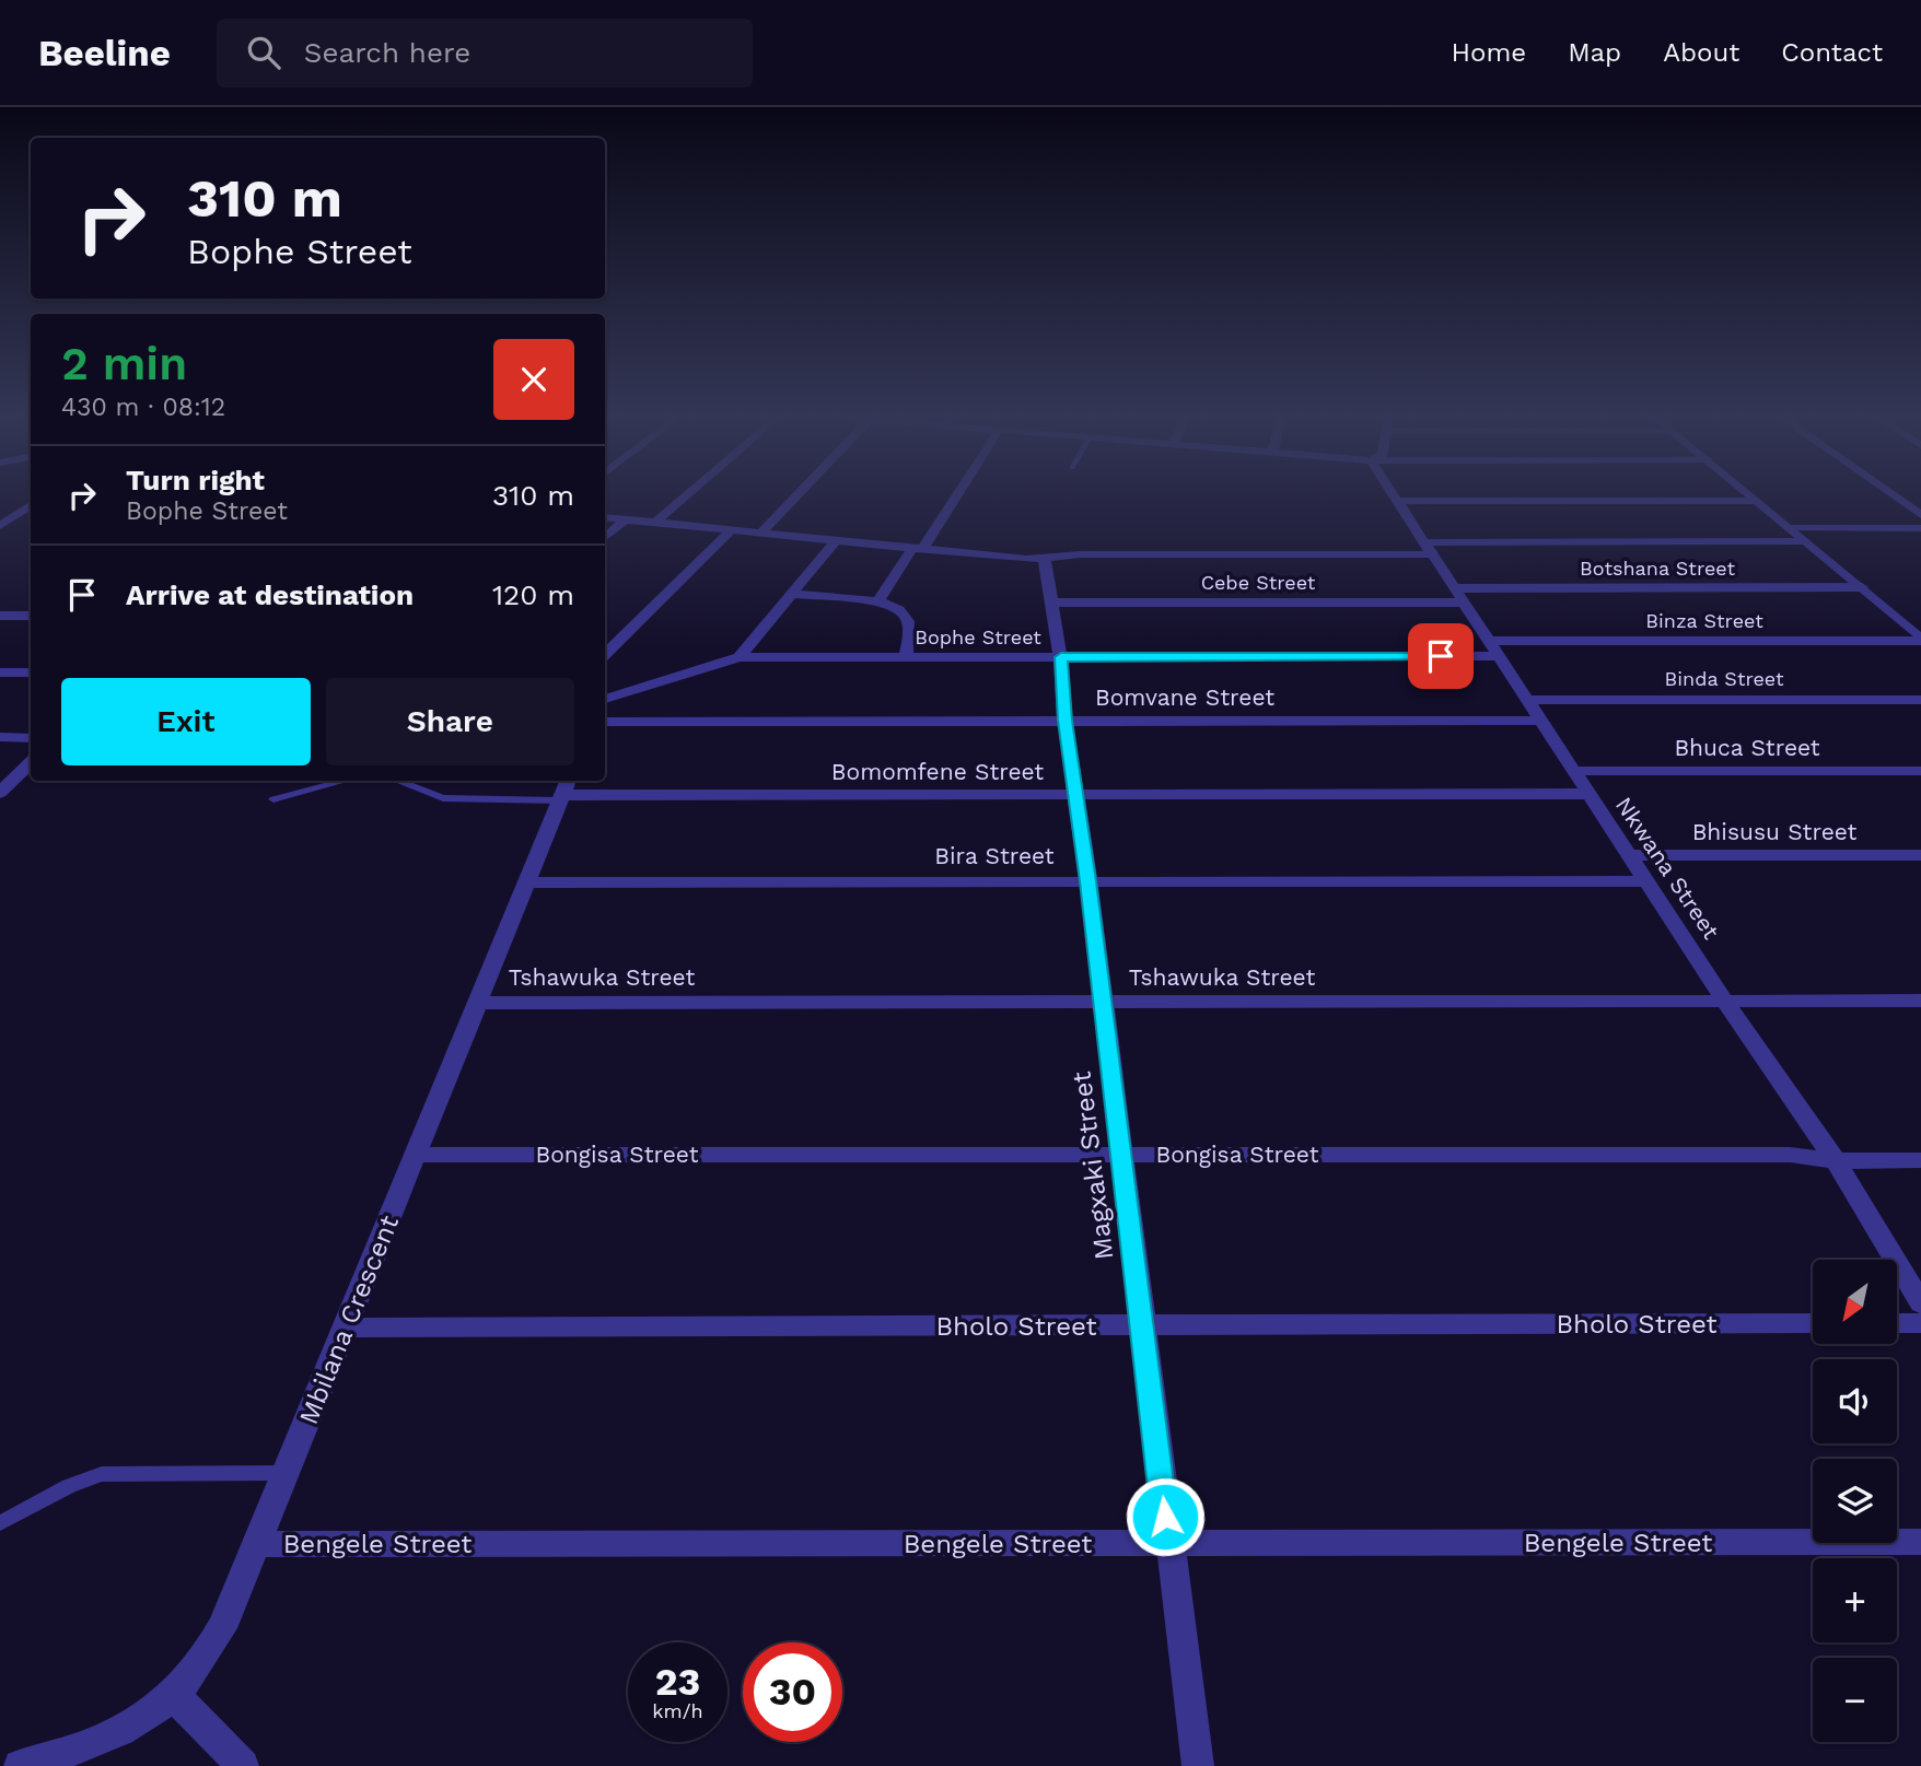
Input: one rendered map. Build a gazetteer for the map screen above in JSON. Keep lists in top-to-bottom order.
{
  "streets": {
    "street": [
      "Botshana Street",
      "Cebe Street",
      "Binza Street",
      "Bophe Street",
      "Binda Street",
      "Bomvane Street",
      "Bhuca Street",
      "Bomomfene Street",
      "Bhisusu Street",
      "Bira Street",
      "Nkwana Street",
      "Tshawuka Street",
      "Bongisa Street",
      "Magxaki Street",
      "Mbilana Crescent",
      "Bholo Street",
      "Bengele Street"
    ]
  },
  "crossings": [
    ["Botshana Street", "Cebe Street"],
    ["Botshana Street", "Nkwana Street"],
    ["Cebe Street", "Nkwana Street"],
    ["Cebe Street", "Magxaki Street"],
    ["Binza Street", "Bophe Street"],
    ["Binza Street", "Nkwana Street"],
    ["Bophe Street", "Nkwana Street"],
    ["Bophe Street", "Magxaki Street"],
    ["Binda Street", "Nkwana Street"],
    ["Bomvane Street", "Nkwana Street"],
    ["Bomvane Street", "Magxaki Street"],
    ["Bhuca Street", "Nkwana Street"],
    ["Bomomfene Street", "Nkwana Street"],
    ["Bomomfene Street", "Magxaki Street"],
    ["Bomomfene Street", "Mbilana Crescent"],
    ["Bhisusu Street", "Nkwana Street"],
    ["Bira Street", "Nkwana Street"],
    ["Bira Street", "Magxaki Street"],
    ["Bira Street", "Mbilana Crescent"],
    ["Nkwana Street", "Tshawuka Street"],
    ["Nkwana Street", "Bongisa Street"],
    ["Tshawuka Street", "Magxaki Street"],
    ["Tshawuka Street", "Mbilana Crescent"],
    ["Bongisa Street", "Magxaki Street"],
    ["Bongisa Street", "Mbilana Crescent"],
    ["Magxaki Street", "Bholo Street"],
    ["Magxaki Street", "Bengele Street"],
    ["Mbilana Crescent", "Bholo Street"],
    ["Mbilana Crescent", "Bengele Street"]
  ],
  "north": "bottom left",
  "page": {
    "header": "Beeline",
    "search": "Search here",
    "nav": [
      "Home",
      "Map",
      "About",
      "Contact"
    ],
    "turn": ["310 m", "Bophe Street"],
    "heading": ["2 min", "430 m · 08:12"],
    "list": [
      {
        "name": "Turn right",
        "note": "Bophe Street",
        "value": "310 m"
      },
      {
        "name": "Arrive at destination",
        "value": "120 m"
      }
    ],
    "buttons": ["Exit", "Share"],
    "map_buttons": ["+", "−"],
    "speed": "23 km/h",
    "limit": "30"
  }
}
